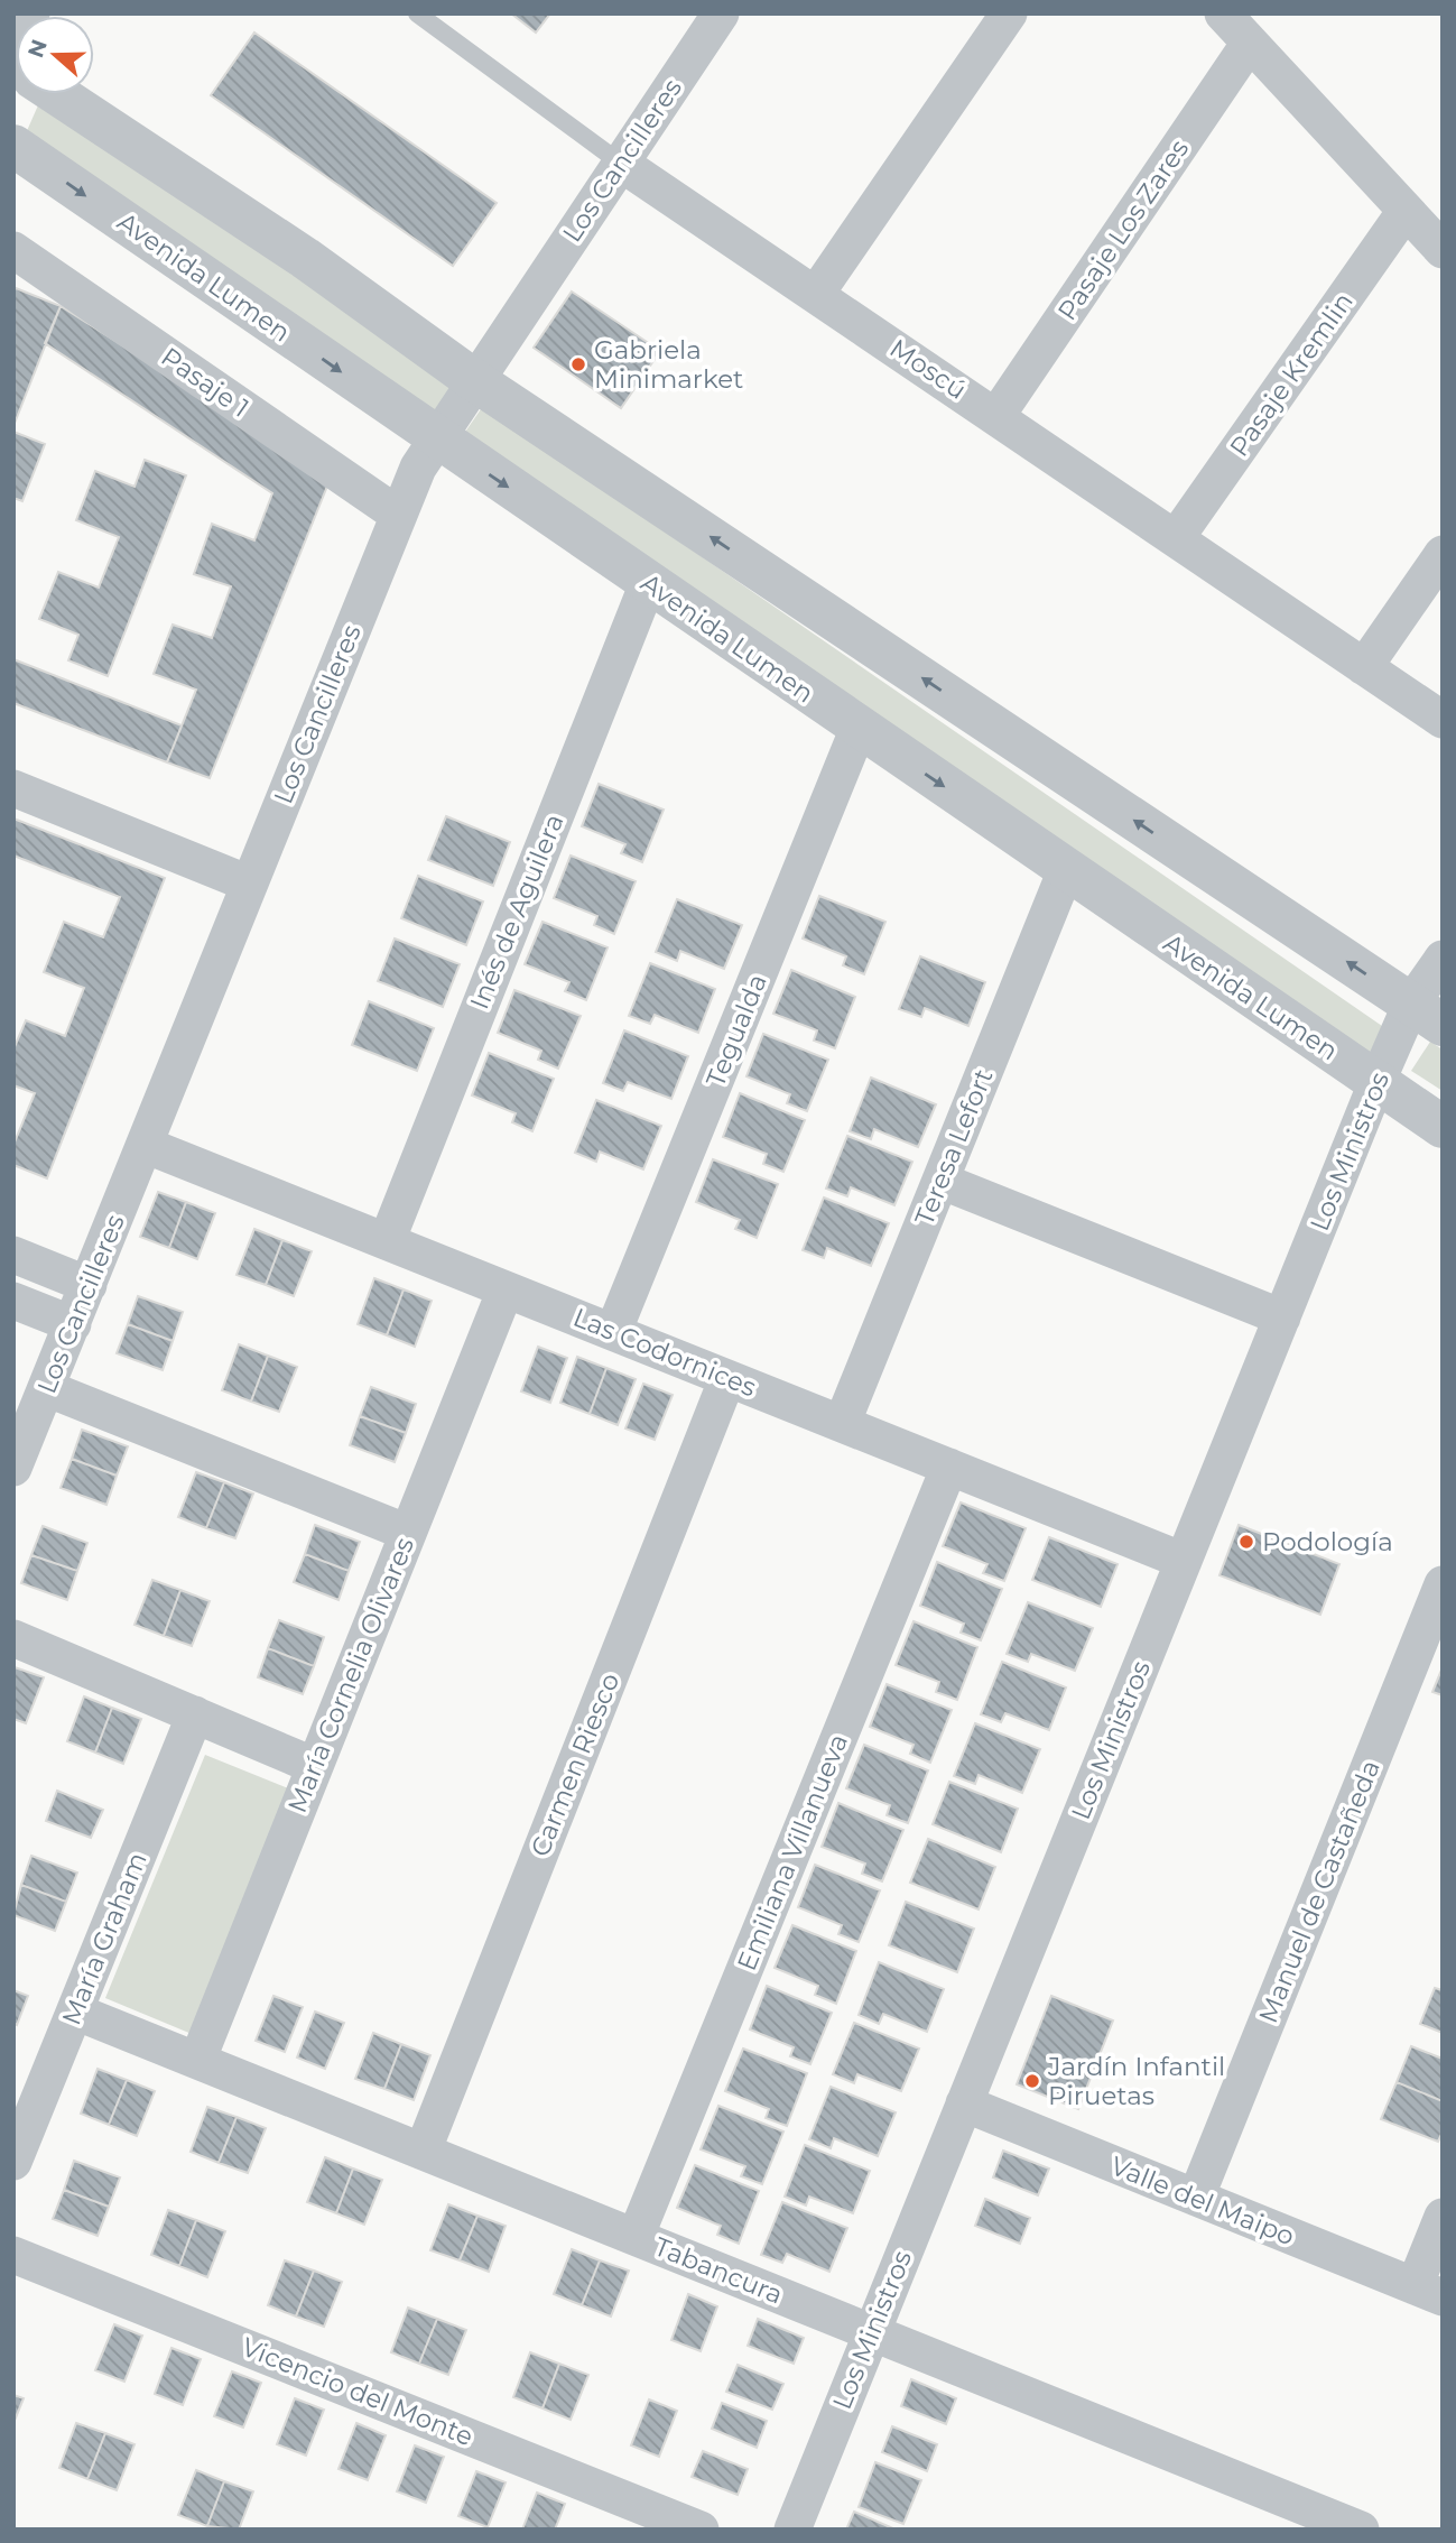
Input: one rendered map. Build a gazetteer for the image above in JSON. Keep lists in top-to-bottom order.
{
  "streets": {
    "street": [
      "Los Cancilleres",
      "Pasaje Los Zares",
      "Avenida Lumen",
      "Moscú",
      "Pasaje Kremlin",
      "Pasaje 1",
      "Inés de Aguilera",
      "Tegualda",
      "Teresa Lefort",
      "Los Ministros",
      "Las Codornices",
      "María Cornelia Olivares",
      "Carmen Riesco",
      "Emiliana Villanueva",
      "Manuel de Castañeda",
      "María Graham",
      "Valle del Maipo",
      "Tabancura",
      "Vicencio del Monte"
    ]
  },
  "crossings": [
    ["Los Cancilleres", "Avenida Lumen"],
    ["Los Cancilleres", "Moscú"],
    ["Los Cancilleres", "Pasaje 1"],
    ["Los Cancilleres", "Las Codornices"],
    ["Pasaje Los Zares", "Moscú"],
    ["Avenida Lumen", "Inés de Aguilera"],
    ["Avenida Lumen", "Tegualda"],
    ["Avenida Lumen", "Teresa Lefort"],
    ["Avenida Lumen", "Los Ministros"],
    ["Moscú", "Pasaje Kremlin"],
    ["Inés de Aguilera", "Las Codornices"],
    ["Tegualda", "Las Codornices"],
    ["Teresa Lefort", "Las Codornices"],
    ["Los Ministros", "Las Codornices"],
    ["Los Ministros", "Valle del Maipo"],
    ["Los Ministros", "Tabancura"],
    ["Las Codornices", "María Cornelia Olivares"],
    ["Las Codornices", "Carmen Riesco"],
    ["Las Codornices", "Emiliana Villanueva"],
    ["María Cornelia Olivares", "Tabancura"],
    ["Carmen Riesco", "Tabancura"],
    ["Emiliana Villanueva", "Tabancura"],
    ["Manuel de Castañeda", "Valle del Maipo"],
    ["María Graham", "Tabancura"]
  ],
  "places": ["Gabriela Minimarket", "Podología", "Jardín Infantil Piruetas"],
  "north": "left"
}
